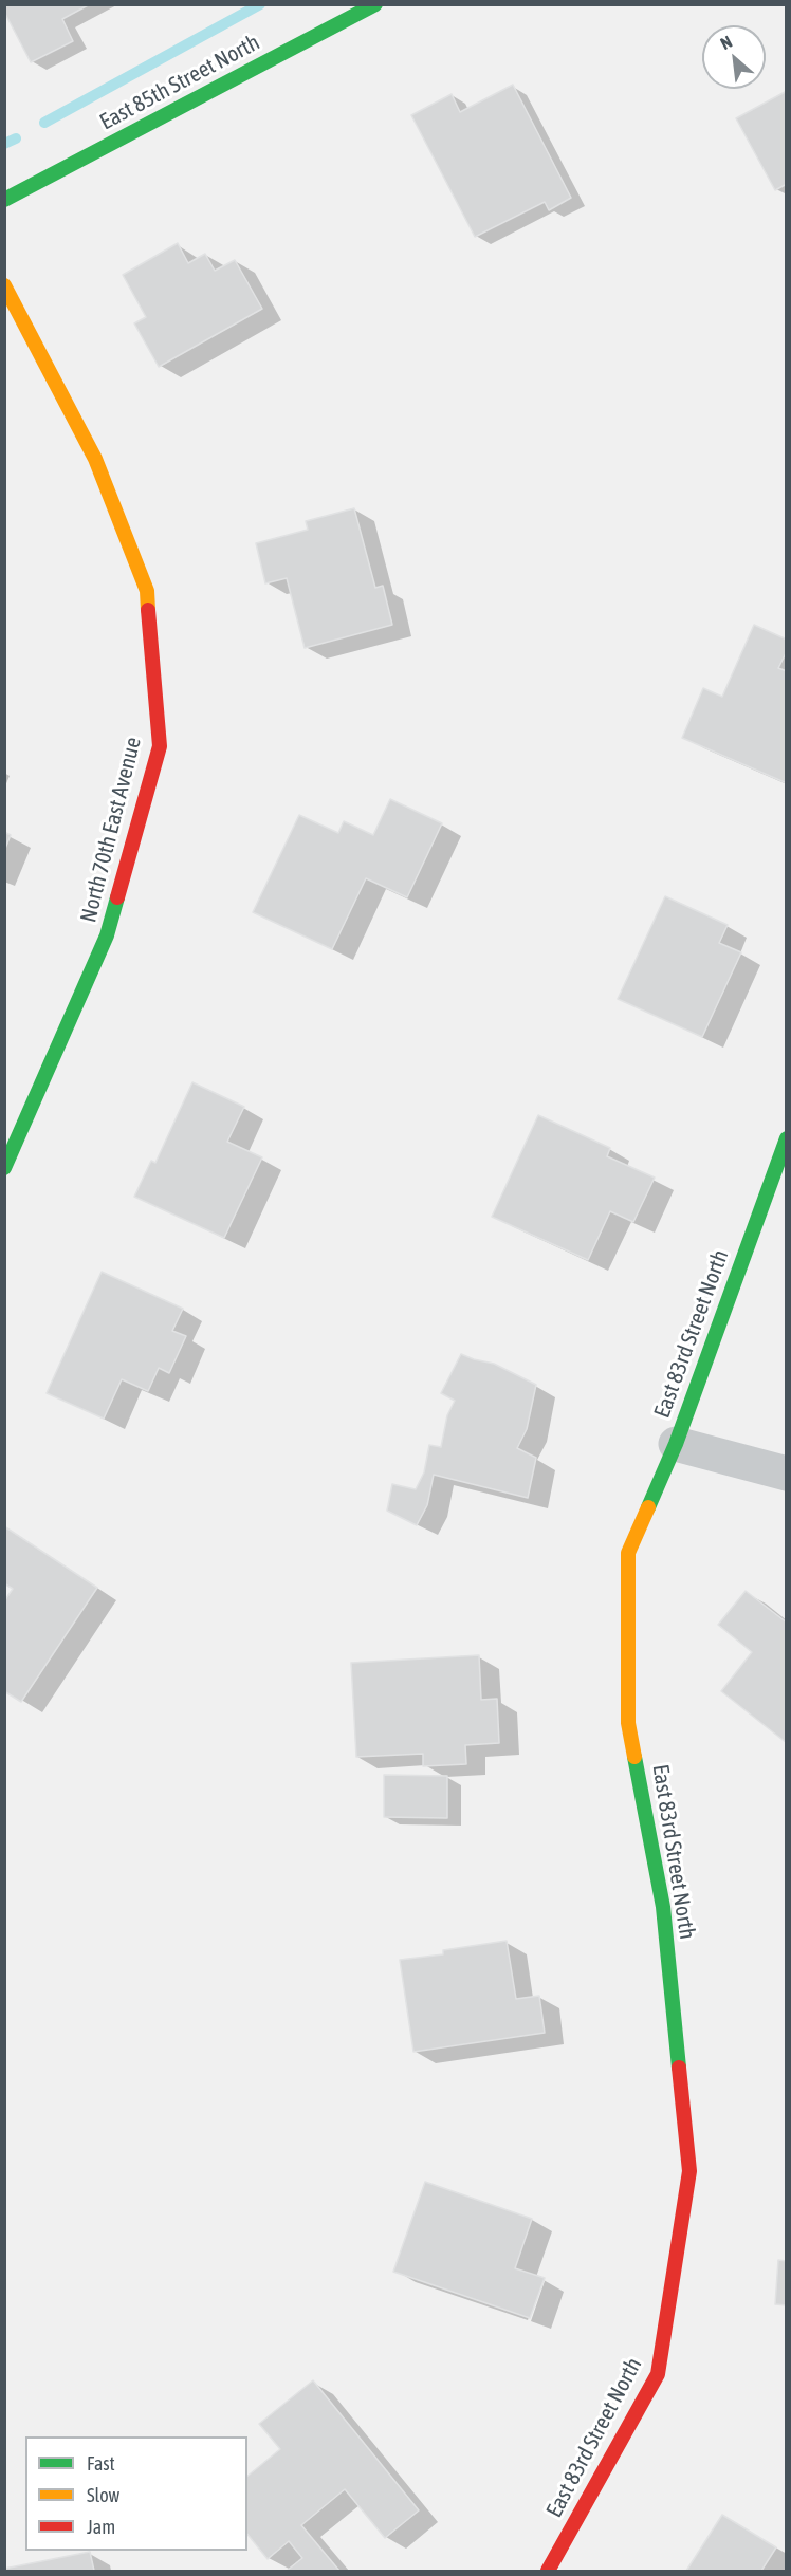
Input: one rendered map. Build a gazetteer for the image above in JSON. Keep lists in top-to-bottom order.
{
  "streets": {
    "street": ["East 85th Street North", "North 70th East Avenue", "East 83rd Street North"]
  },
  "legend": ["Fast", "Slow", "Jam"],
  "north": "top left"
}
